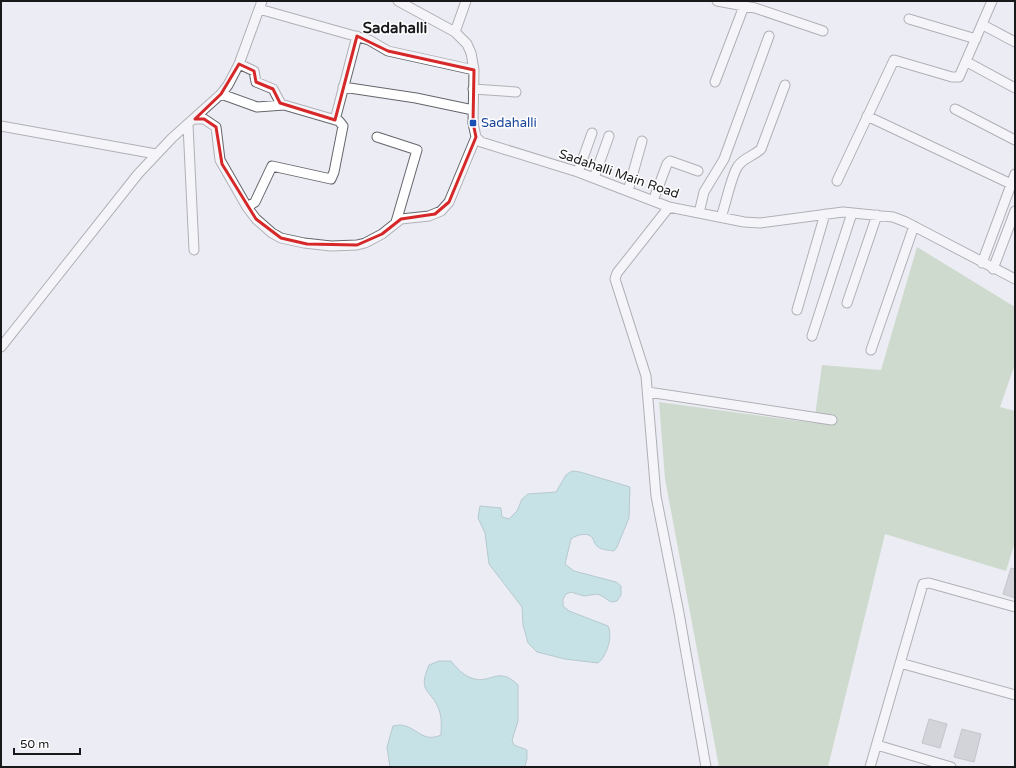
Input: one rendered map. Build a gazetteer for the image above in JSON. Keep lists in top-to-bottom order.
{
  "streets": {
    "street": ["Sadahalli Main Road"]
  },
  "districts": ["Sadahalli"],
  "places": {
    "transit": ["Sadahalli"]
  },
  "scale_bar": "50 m"
}
